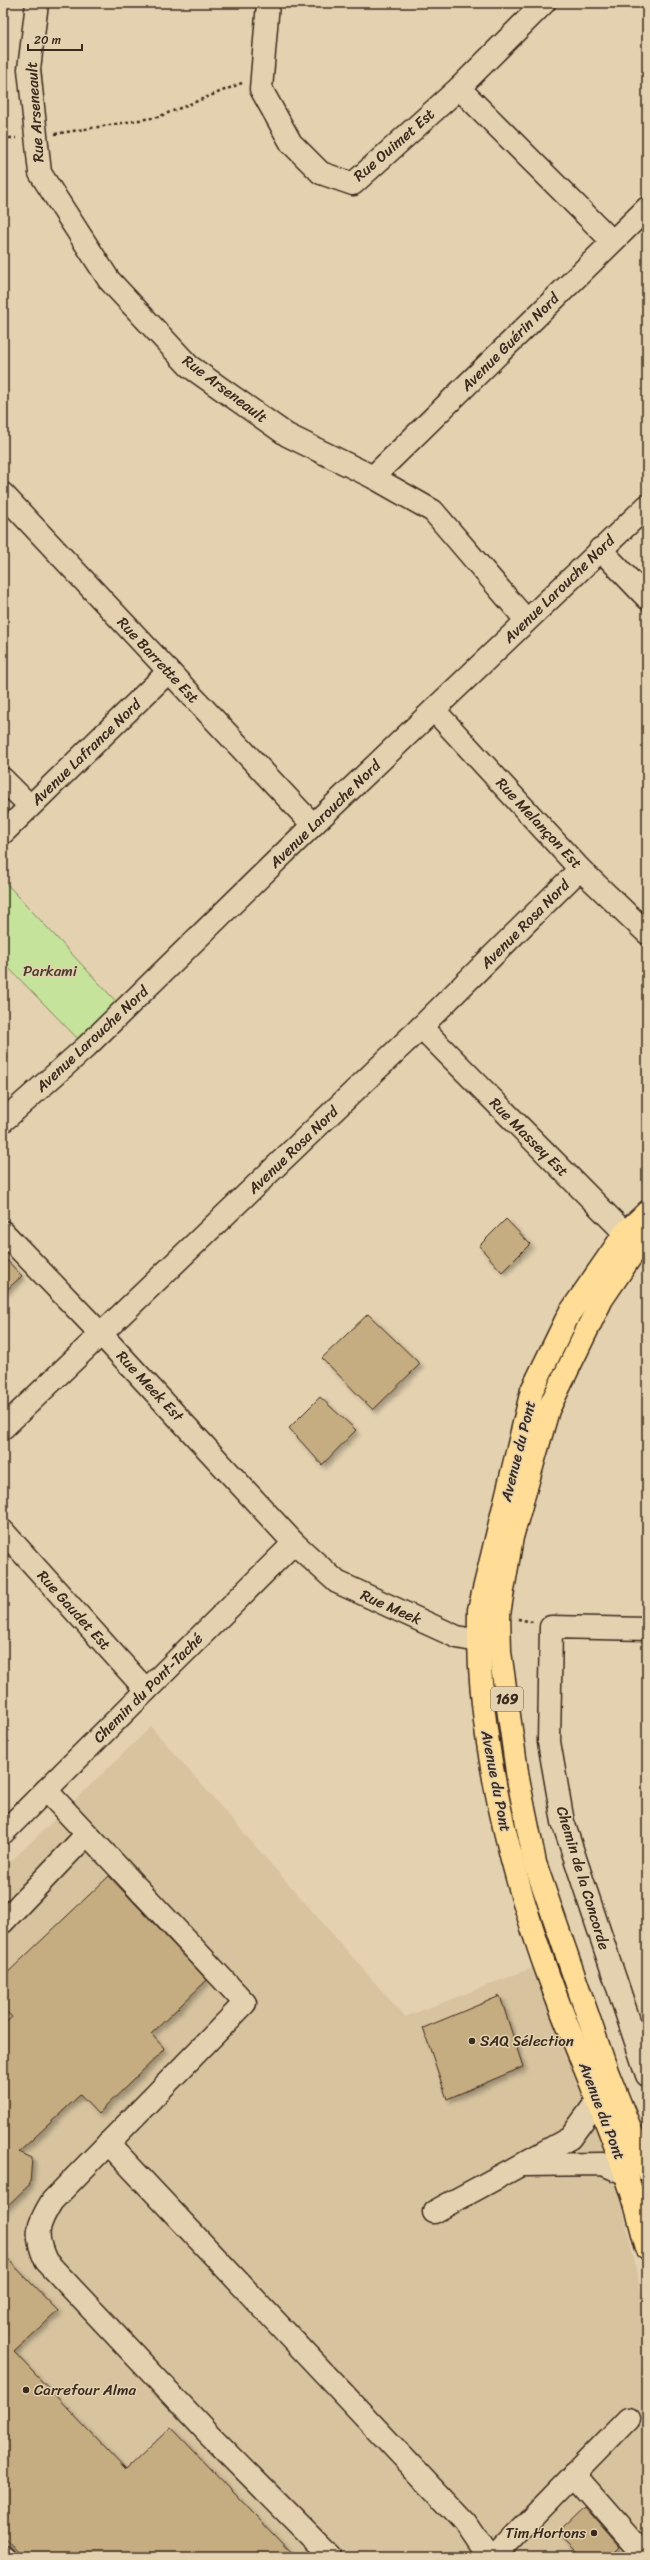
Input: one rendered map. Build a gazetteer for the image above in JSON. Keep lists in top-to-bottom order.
{
  "streets": {
    "main road": ["Avenue du Pont", "169"],
    "street": [
      "Rue Arseneault",
      "Rue Ouimet Est",
      "Avenue Guérin Nord",
      "Avenue Larouche Nord",
      "Rue Barrette Est",
      "Avenue Lafrance Nord",
      "Rue Melançon Est",
      "Avenue Rosa Nord",
      "Rue Massey Est",
      "Rue Meek Est",
      "Rue Meek",
      "Rue Gaudet Est",
      "Chemin du Pont-Taché",
      "Chemin de la Concorde"
    ]
  },
  "crossings": [
    ["Rue Arseneault", "Avenue Guérin Nord"],
    ["Rue Arseneault", "Avenue Larouche Nord"],
    ["Avenue Larouche Nord", "Rue Barrette Est"],
    ["Avenue Larouche Nord", "Rue Melançon Est"],
    ["Rue Barrette Est", "Avenue Lafrance Nord"],
    ["Rue Melançon Est", "Avenue Rosa Nord"],
    ["Avenue Rosa Nord", "Rue Massey Est"],
    ["Avenue Rosa Nord", "Rue Meek Est"],
    ["Rue Massey Est", "Avenue du Pont"],
    ["Rue Meek Est", "Rue Meek"],
    ["Rue Meek Est", "Chemin du Pont-Taché"],
    ["Avenue du Pont", "Rue Meek"],
    ["Rue Meek", "Chemin du Pont-Taché"],
    ["Rue Gaudet Est", "Chemin du Pont-Taché"]
  ],
  "parks": ["Parkami"],
  "places": ["SAQ Sélection", "Carrefour Alma", "Tim Hortons"],
  "scale_bar": "20 m"
}
